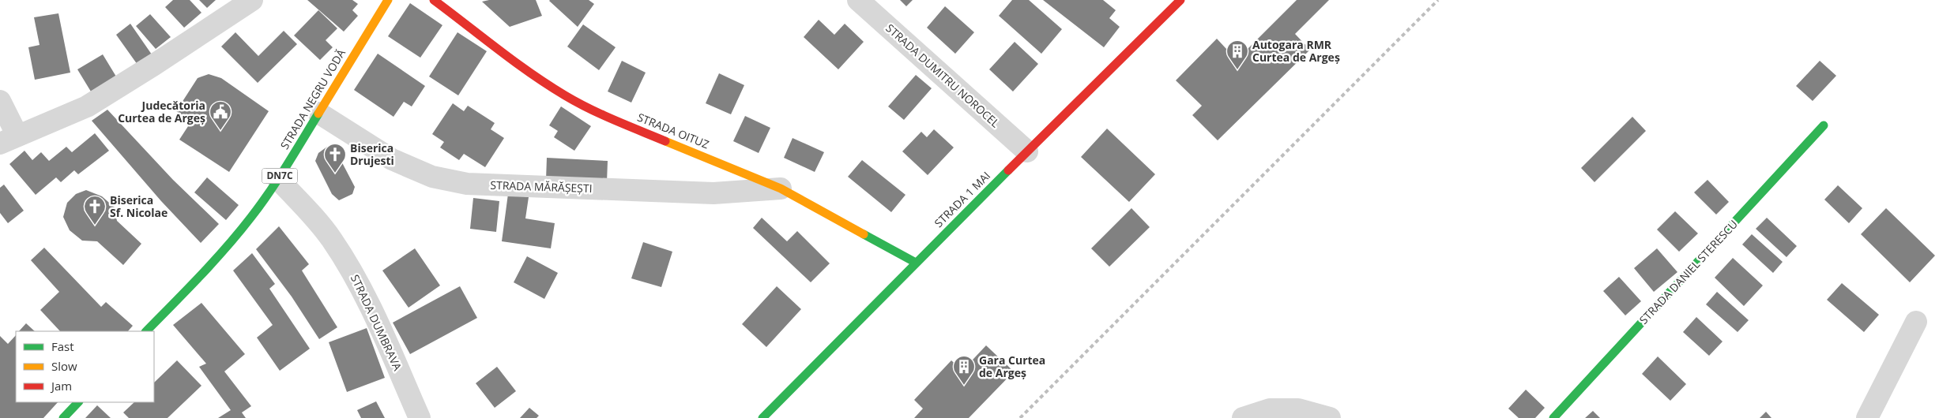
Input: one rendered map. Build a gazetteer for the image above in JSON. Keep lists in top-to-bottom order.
{
  "streets": {
    "main road": [
      "STRADA NEGRU VODĂ",
      "STRADA OITUZ",
      "DN7C",
      "STRADA 1 MAI",
      "STRADA DANIEL STERESCU"
    ],
    "street": ["STRADA DUMITRU NOROCEL", "STRADA MĂRĂȘEȘTI", "STRADA DUMBRAVA"]
  },
  "crossings": [
    ["STRADA DUMITRU NOROCEL", "STRADA 1 MAI"],
    ["STRADA NEGRU VODĂ", "STRADA MĂRĂȘEȘTI"],
    ["STRADA NEGRU VODĂ", "STRADA DUMBRAVA"],
    ["STRADA OITUZ", "STRADA MĂRĂȘEȘTI"],
    ["STRADA OITUZ", "STRADA 1 MAI"]
  ],
  "places": {
    "building": ["Autogara RMR Curtea de Argeș", "Gara Curtea de Argeș"],
    "public building": ["Judecătoria Curtea de Argeș"],
    "church": ["Biserica Drujesti", "Biserica Sf. Nicolae"]
  },
  "legend": ["Fast", "Slow", "Jam"]
}
